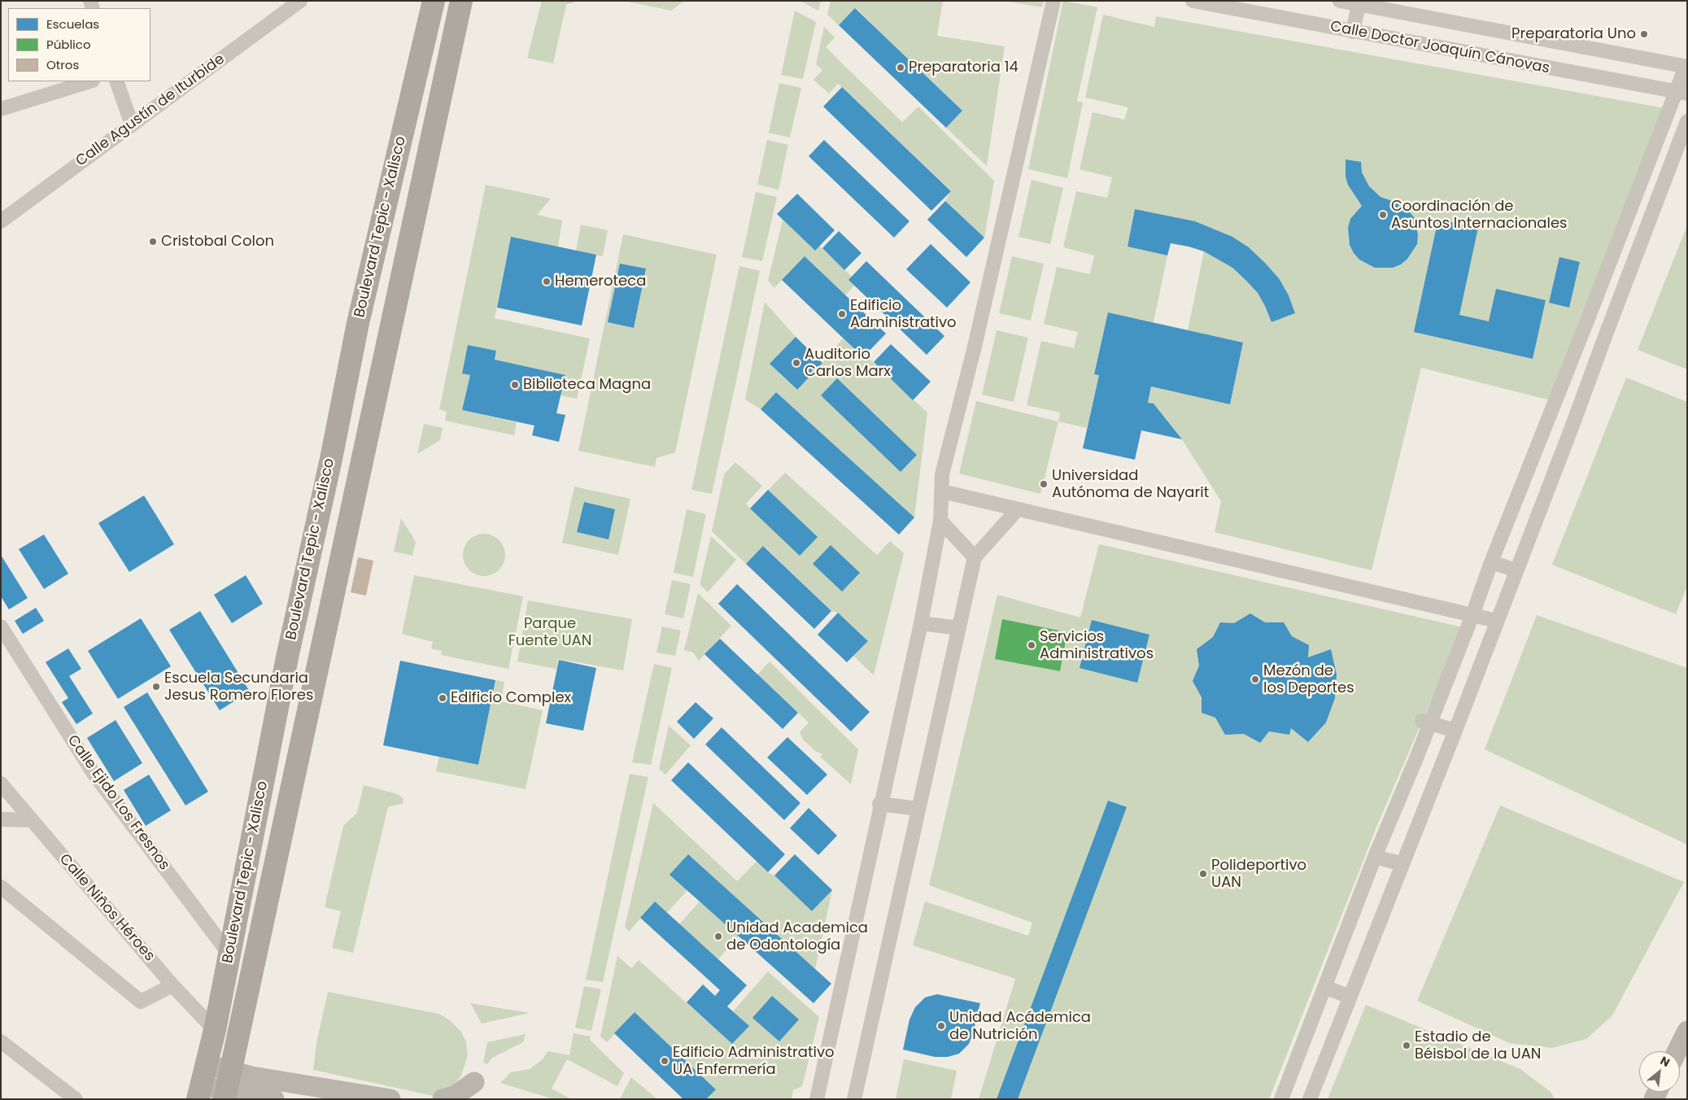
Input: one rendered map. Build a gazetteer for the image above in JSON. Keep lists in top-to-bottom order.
{
  "streets": {
    "main road": ["Boulevard Tepic - Xalisco"],
    "street": [
      "Calle Doctor Joaquín Cánovas",
      "Calle Agustín de Iturbide",
      "Calle Ejido Los Fresnos",
      "Calle Niños Héroes"
    ]
  },
  "crossings": [
    ["Boulevard Tepic - Xalisco", "Calle Ejido Los Fresnos"],
    ["Boulevard Tepic - Xalisco", "Calle Niños Héroes"]
  ],
  "parks": ["Parque Fuente UAN"],
  "places": [
    "Preparatoria Uno",
    "Preparatoria 14",
    "Coordinación de Asuntos Internacionales",
    "Cristobal Colon",
    "Hemeroteca",
    "Edificio Administrativo",
    "Auditorio Carlos Marx",
    "Biblioteca Magna",
    "Universidad Autónoma de Nayarit",
    "Servicios Administrativos",
    "Mezón de los Deportes",
    "Escuela Secundaria Jesus Romero Flores",
    "Edificio Complex",
    "Polideportivo UAN",
    "Unidad Academica de Odontología",
    "Unidad Acádemica de Nutrición",
    "Estadio de Béisbol de la UAN",
    "Edificio Administrativo UA Enfermería"
  ],
  "legend": ["Escuelas", "Público", "Otros"],
  "north": "top right"
}
